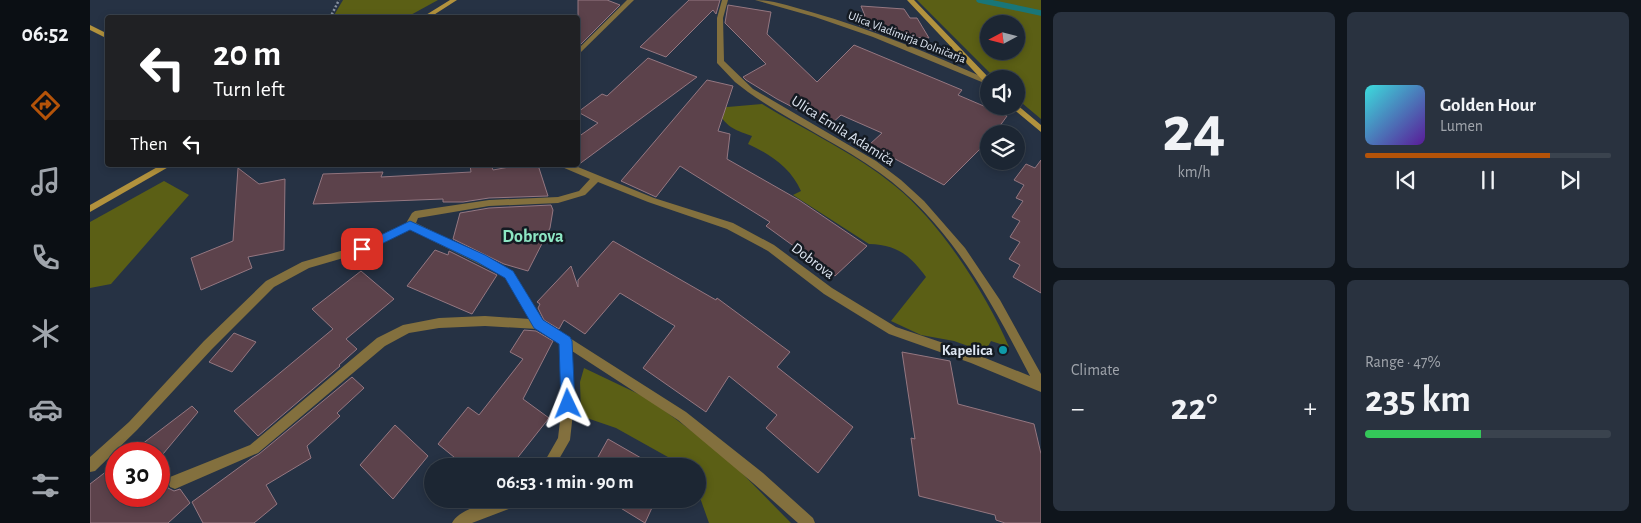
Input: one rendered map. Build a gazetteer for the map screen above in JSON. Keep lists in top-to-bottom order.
{
  "streets": {
    "street": ["Ulica Vladimirja Dolničarja", "Ulica Emila Adamiča", "Dobrova"]
  },
  "crossings": [
    ["Ulica Emila Adamiča", "Dobrova"]
  ],
  "districts": ["Dobrova"],
  "places": ["Kapelica"],
  "north": "left",
  "page": {
    "tabs": "06:52",
    "tile": [
      ["24", "km/h"],
      "Climate",
      ["Range · 47%", "235 km"]
    ],
    "turn": ["20 m", "Turn left"],
    "song": ["Golden Hour", "Lumen"],
    "then": "Then",
    "heat": ["−", "22°", "+"],
    "limit": "30",
    "trip": "06:53 · 1 min · 90 m"
  }
}
